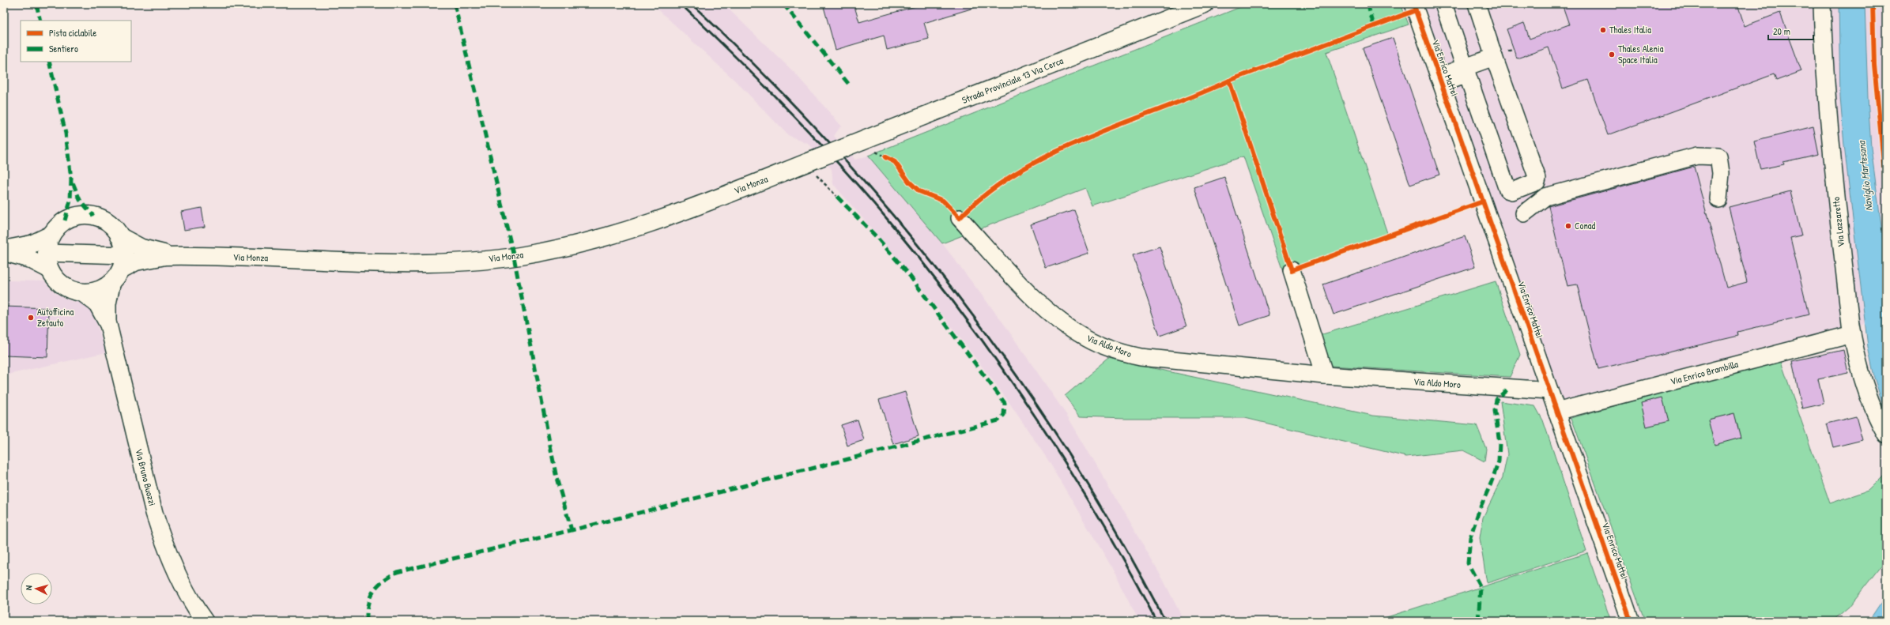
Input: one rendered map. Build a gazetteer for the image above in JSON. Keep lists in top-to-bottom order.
{
  "streets": {
    "main road": ["Strada Provinciale 13 Via Cerca", "Via Monza"],
    "street": [
      "Via Enrico Mattei",
      "Via Lazzaretto",
      "Via Aldo Moro",
      "Via Enrico Brambilla",
      "Via Bruno Buozzi"
    ]
  },
  "crossings": [
    ["Via Enrico Mattei", "Via Aldo Moro"],
    ["Via Enrico Mattei", "Via Enrico Brambilla"],
    ["Strada Provinciale 13 Via Cerca", "Via Monza"],
    ["Via Monza", "Via Bruno Buozzi"],
    ["Via Lazzaretto", "Via Enrico Brambilla"]
  ],
  "water": ["Naviglio Martesana"],
  "places": [
    "Thales Italia",
    "Thales Alenia Space Italia",
    "Conad",
    "Autofficina Zetauto"
  ],
  "legend": ["Pista ciclabile", "Sentiero"],
  "scale_bar": "20 m",
  "north": "left"
}
